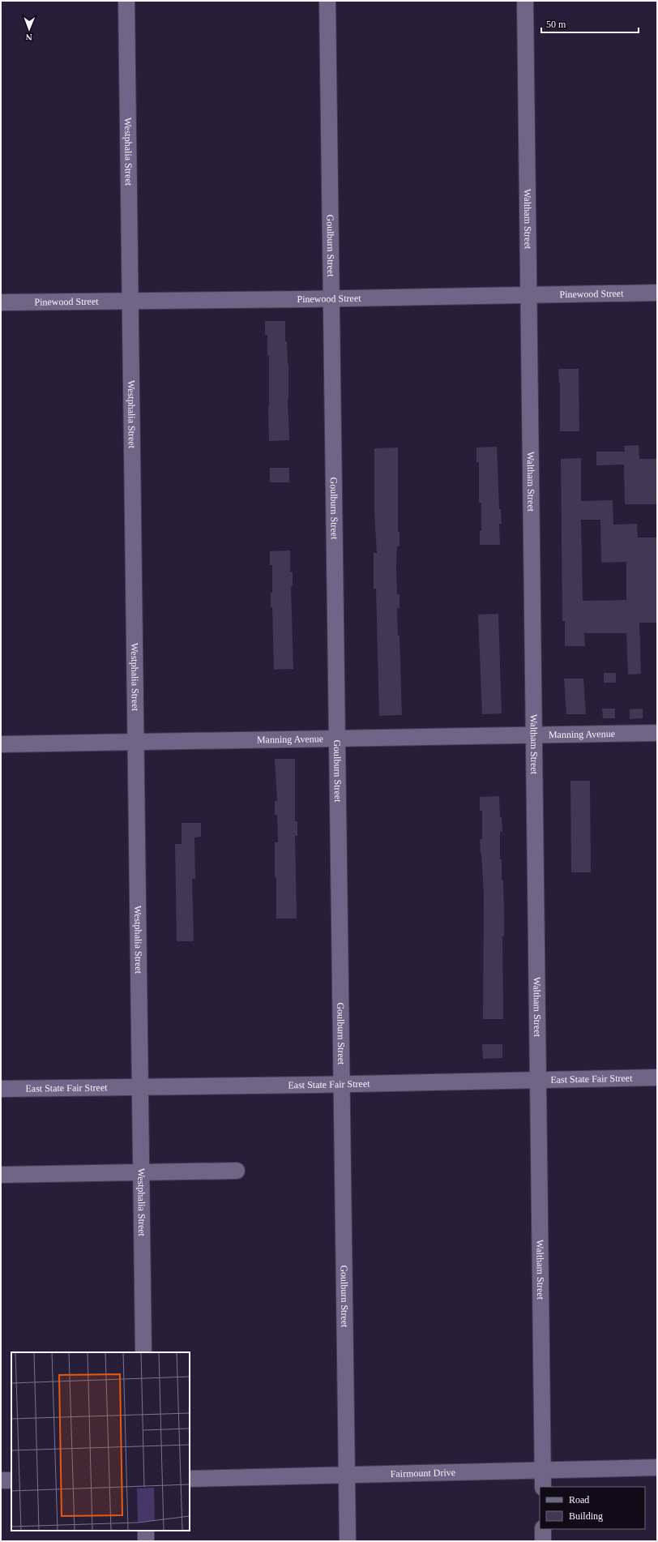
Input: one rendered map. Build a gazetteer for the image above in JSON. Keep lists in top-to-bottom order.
{
  "streets": {
    "street": [
      "Westphalia Street",
      "Waltham Street",
      "Goulburn Street",
      "Pinewood Street",
      "Manning Avenue",
      "East State Fair Street",
      "Fairmount Drive"
    ]
  },
  "crossings": [
    ["Westphalia Street", "Pinewood Street"],
    ["Westphalia Street", "Manning Avenue"],
    ["Westphalia Street", "East State Fair Street"],
    ["Waltham Street", "Pinewood Street"],
    ["Waltham Street", "Manning Avenue"],
    ["Waltham Street", "East State Fair Street"],
    ["Waltham Street", "Fairmount Drive"],
    ["Goulburn Street", "Pinewood Street"],
    ["Goulburn Street", "Manning Avenue"],
    ["Goulburn Street", "East State Fair Street"],
    ["Goulburn Street", "Fairmount Drive"]
  ],
  "legend": ["Road", "Building"],
  "scale_bar": "50 m",
  "north": "bottom"
}
